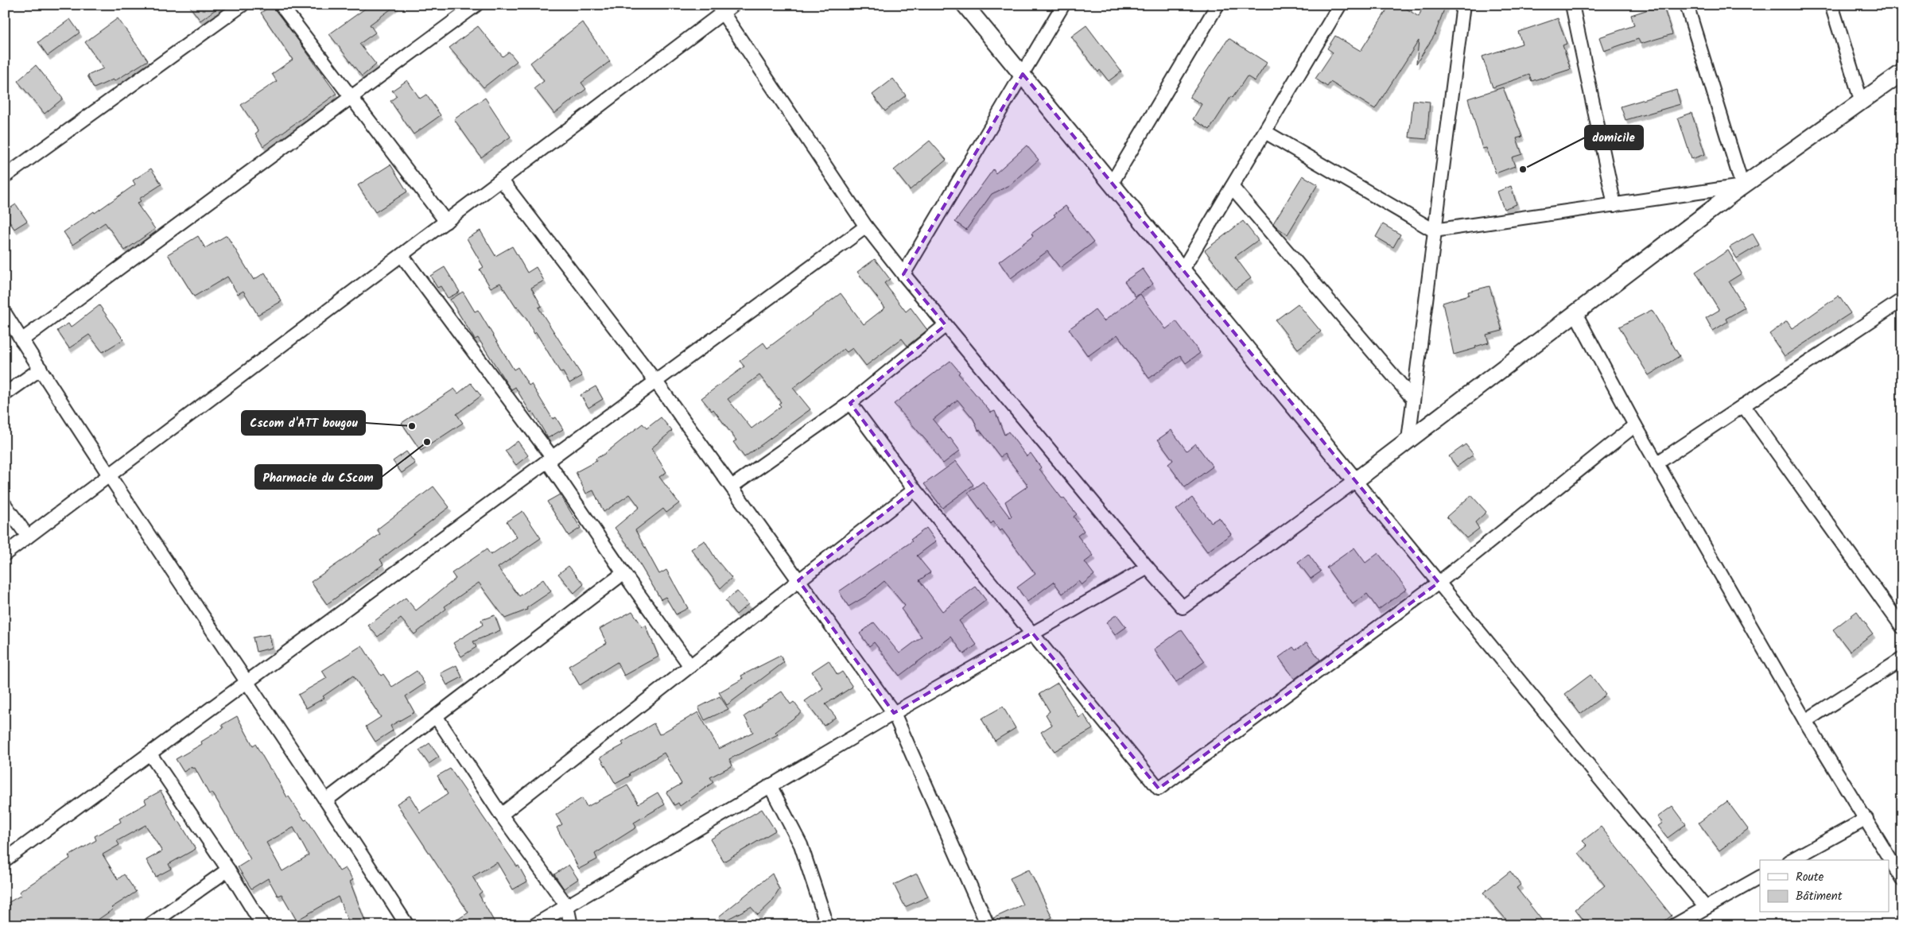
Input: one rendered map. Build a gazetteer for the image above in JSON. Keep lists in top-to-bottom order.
{
  "places": ["domicile", "Cscom d'ATT bougou", "Pharmacie du CScom"],
  "legend": ["Route", "Bâtiment"]
}
